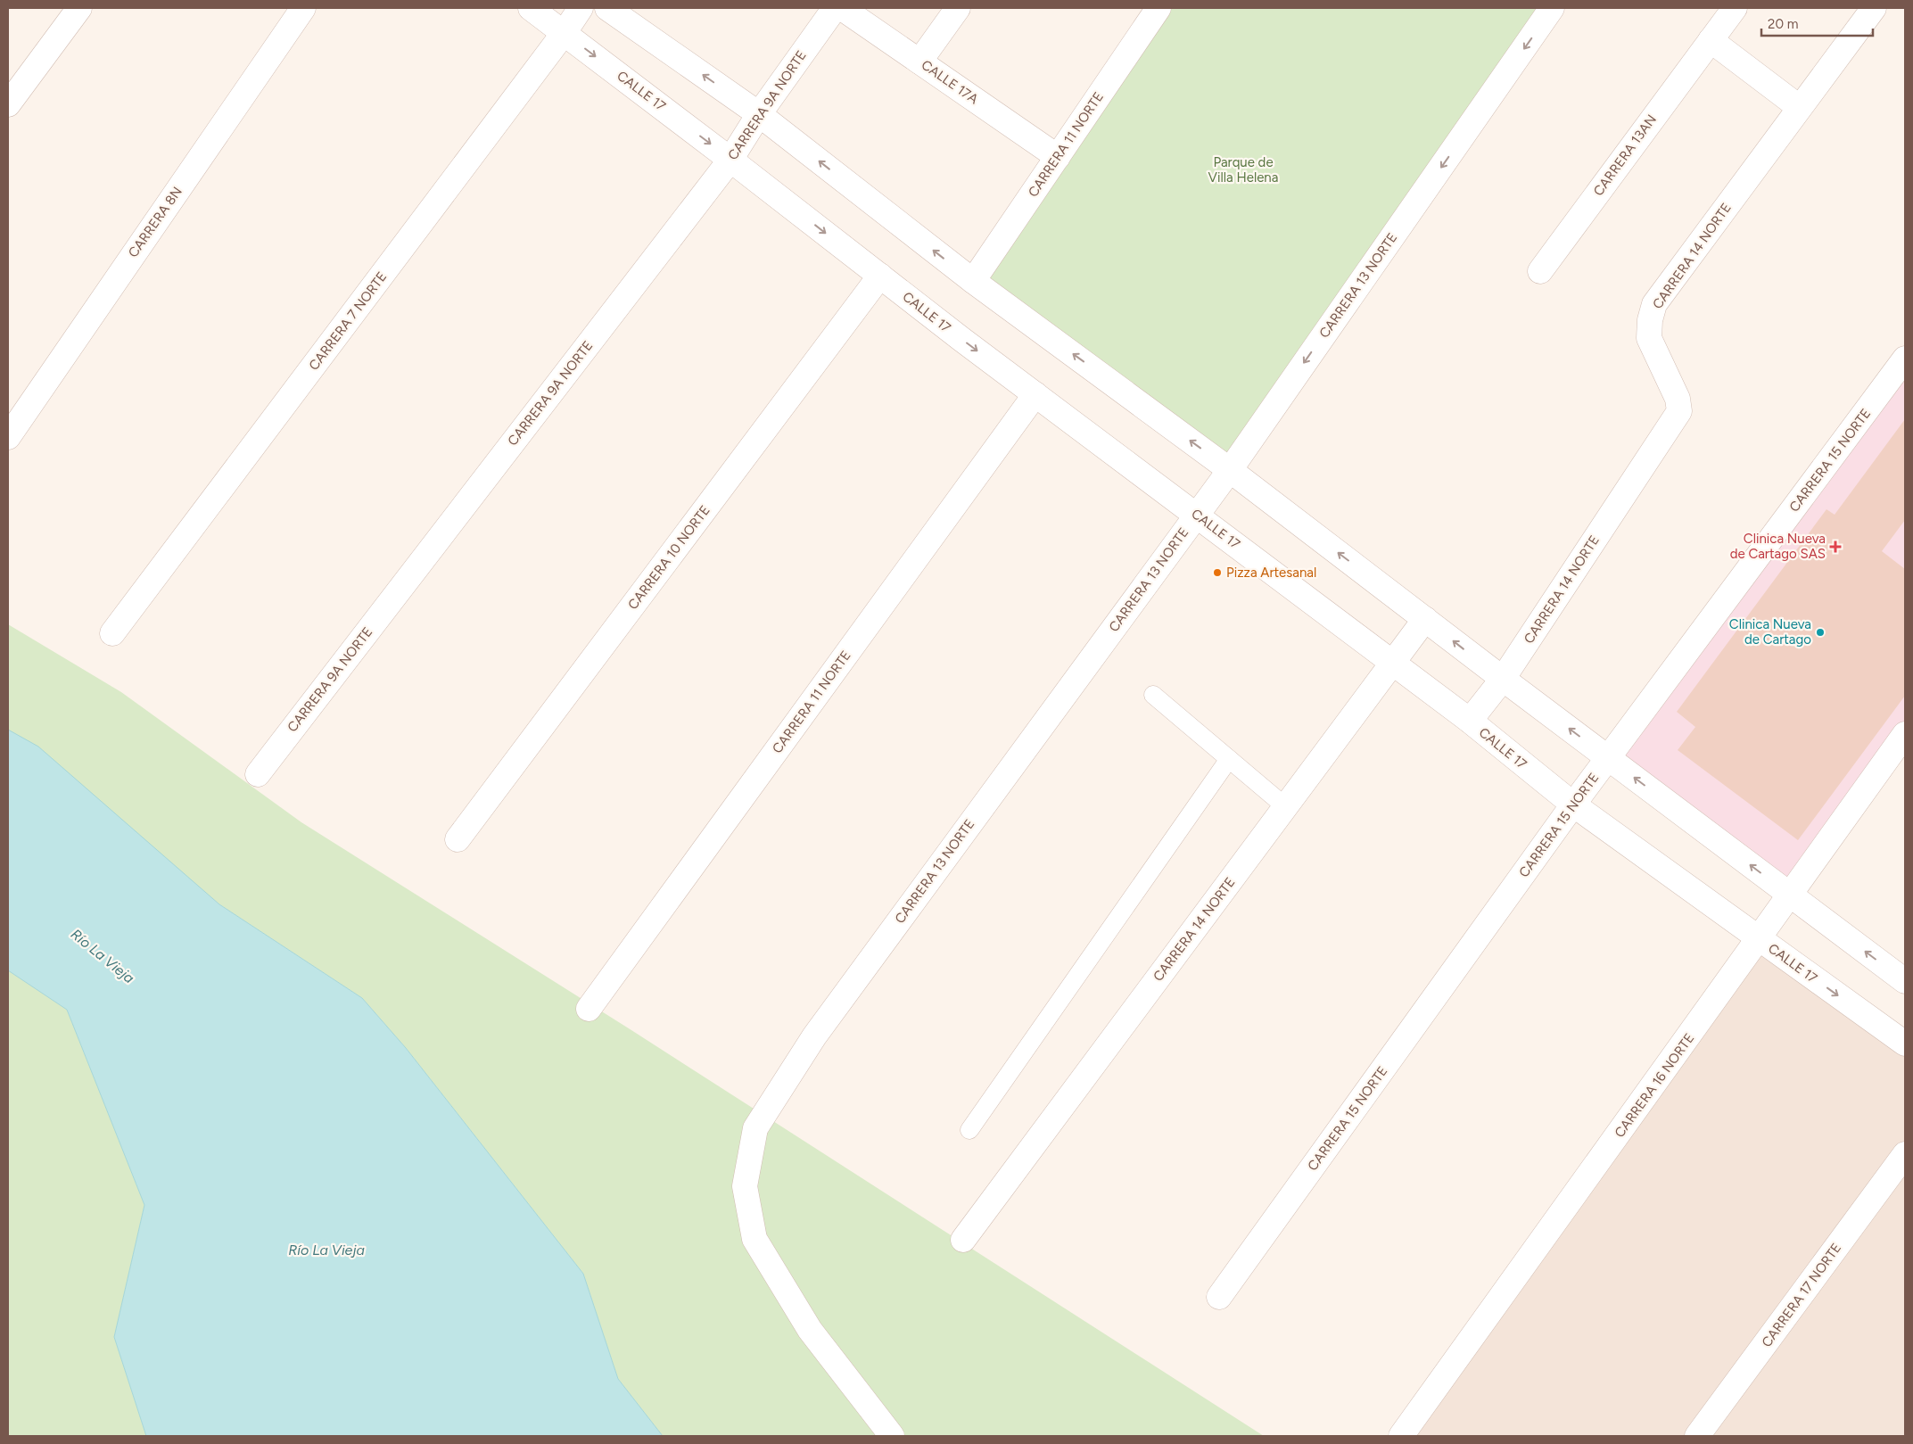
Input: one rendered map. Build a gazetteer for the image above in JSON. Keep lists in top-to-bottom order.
{
  "streets": {
    "street": [
      "CALLE 17A",
      "CALLE 17",
      "CARRERA 9A NORTE",
      "CARRERA 11 NORTE",
      "CARRERA 13AN",
      "CARRERA 8N",
      "CARRERA 14 NORTE",
      "CARRERA 13 NORTE",
      "CARRERA 7 NORTE",
      "CARRERA 15 NORTE",
      "CARRERA 10 NORTE",
      "CARRERA 16 NORTE",
      "CARRERA 17 NORTE"
    ]
  },
  "crossings": [
    ["CALLE 17A", "CARRERA 11 NORTE"],
    ["CALLE 17", "CARRERA 9A NORTE"],
    ["CALLE 17", "CARRERA 11 NORTE"],
    ["CALLE 17", "CARRERA 14 NORTE"],
    ["CALLE 17", "CARRERA 13 NORTE"],
    ["CALLE 17", "CARRERA 7 NORTE"],
    ["CALLE 17", "CARRERA 15 NORTE"],
    ["CALLE 17", "CARRERA 10 NORTE"],
    ["CALLE 17", "CARRERA 16 NORTE"]
  ],
  "water": ["Río La Vieja"],
  "parks": ["Parque de Villa Helena"],
  "places": {
    "health": ["Clinica Nueva de Cartago SAS"],
    "other": ["Pizza Artesanal", "Clinica Nueva de Cartago"]
  },
  "scale_bar": "20 m"
}
